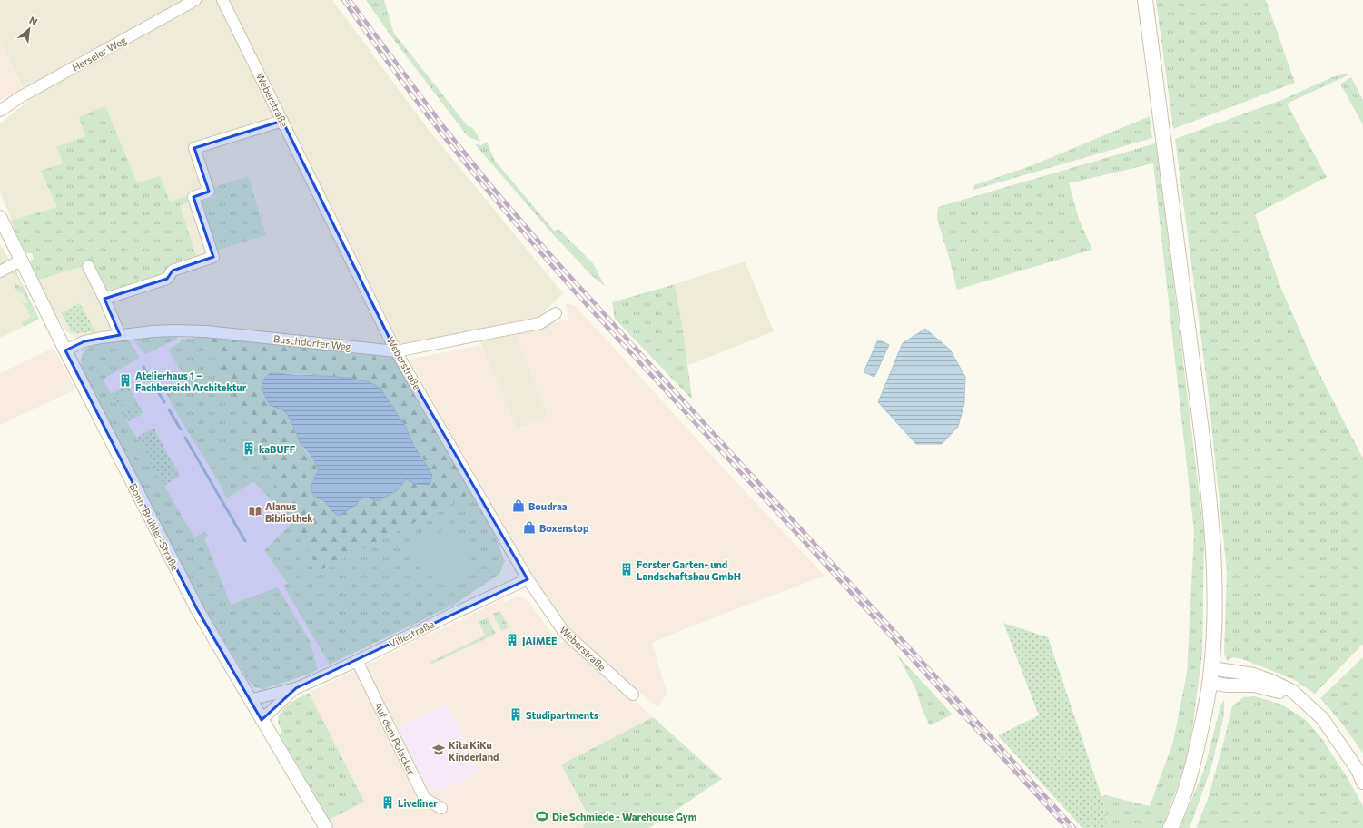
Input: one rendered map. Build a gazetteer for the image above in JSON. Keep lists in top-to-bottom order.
{
  "streets": {
    "street": [
      "Herseler Weg",
      "Weberstraße",
      "Buschdorfer Weg",
      "Bonn-Brühler-Straße",
      "Villestraße",
      "Auf dem Polacker"
    ]
  },
  "crossings": [
    ["Weberstraße", "Buschdorfer Weg"],
    ["Weberstraße", "Villestraße"],
    ["Buschdorfer Weg", "Bonn-Brühler-Straße"],
    ["Bonn-Brühler-Straße", "Villestraße"],
    ["Villestraße", "Auf dem Polacker"]
  ],
  "places": {
    "building": [
      "Atelierhaus 1 – Fachbereich Architektur",
      "kaBUFF",
      "Forster Garten- und Landschaftsbau GmbH",
      "JAIMEE",
      "Studipartments",
      "Liveliner"
    ],
    "shop": ["Boudraa", "Boxenstop"],
    "library": ["Alanus Bibliothek"],
    "school or university": ["Kita KiKu Kinderland"],
    "sports": ["Die Schmiede - Warehouse Gym"]
  },
  "north": "top right"
}
